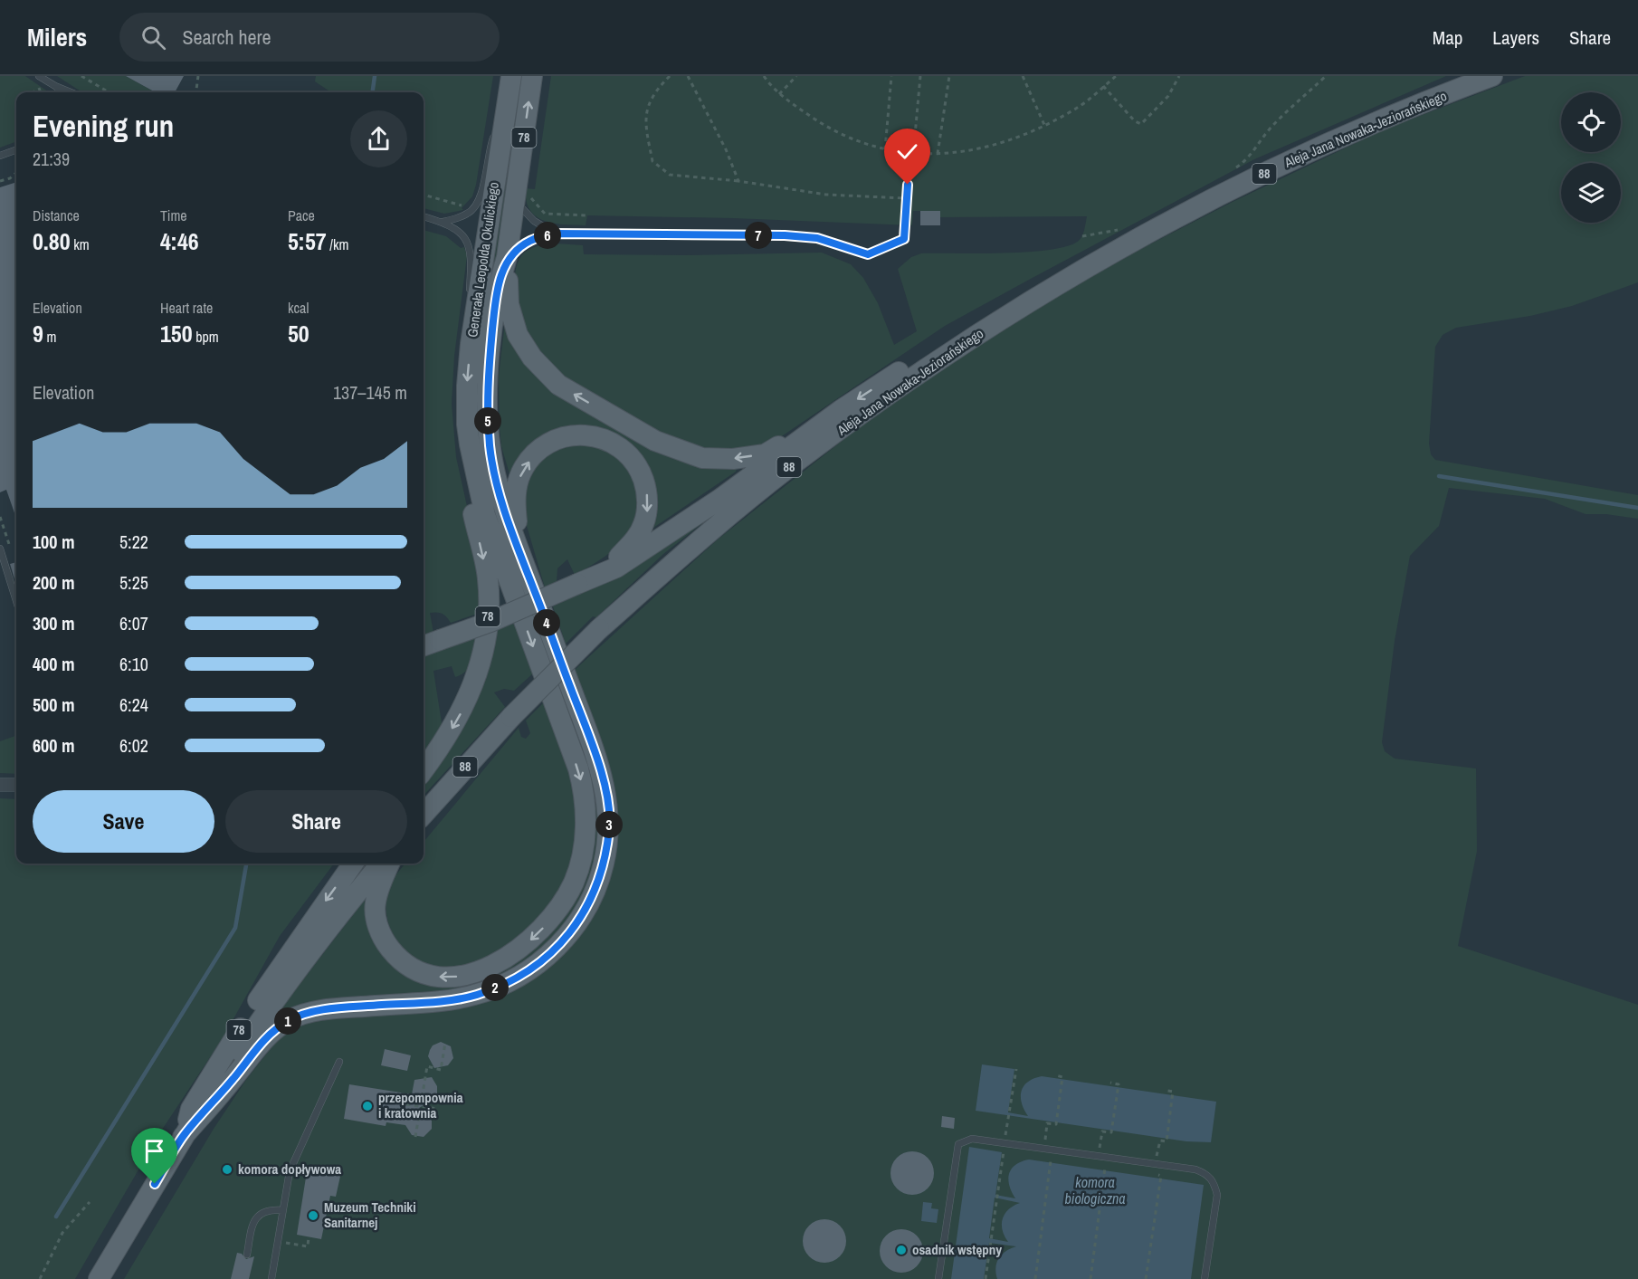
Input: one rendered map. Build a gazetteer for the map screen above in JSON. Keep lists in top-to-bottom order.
{
  "streets": {
    "main road": [
      "Aleja Jana Nowaka-Jeziorańskiego",
      "78",
      "88",
      "Generała Leopolda Okulickiego"
    ]
  },
  "crossings": [
    ["78", "Generała Leopolda Okulickiego"]
  ],
  "water": ["komora biologiczna"],
  "places": [
    "przepompownia i kratownia",
    "komora dopływowa",
    "Muzeum Techniki Sanitarnej",
    "osadnik wstępny"
  ],
  "page": {
    "header": "Milers",
    "search": "Search here",
    "nav": ["Map", "Layers", "Share"],
    "heading": ["Evening run", "21:39"],
    "stats": [
      ["Distance", "0.80 km"],
      ["Time", "4:46"],
      ["Pace", "5:57 /km"],
      ["Elevation", "9 m"],
      ["Heart rate", "150 bpm"],
      ["kcal", "50"]
    ],
    "pins": [
      "6",
      "7",
      "5",
      "4",
      "3",
      "2",
      "1"
    ],
    "chart": ["Elevation", "137–145 m"],
    "list": [
      {
        "name": "100 m",
        "note": "5:22"
      },
      {
        "name": "200 m",
        "note": "5:25"
      },
      {
        "name": "300 m",
        "note": "6:07"
      },
      {
        "name": "400 m",
        "note": "6:10"
      },
      {
        "name": "500 m",
        "note": "6:24"
      },
      {
        "name": "600 m",
        "note": "6:02"
      }
    ],
    "buttons": ["Save", "Share"]
  }
}
